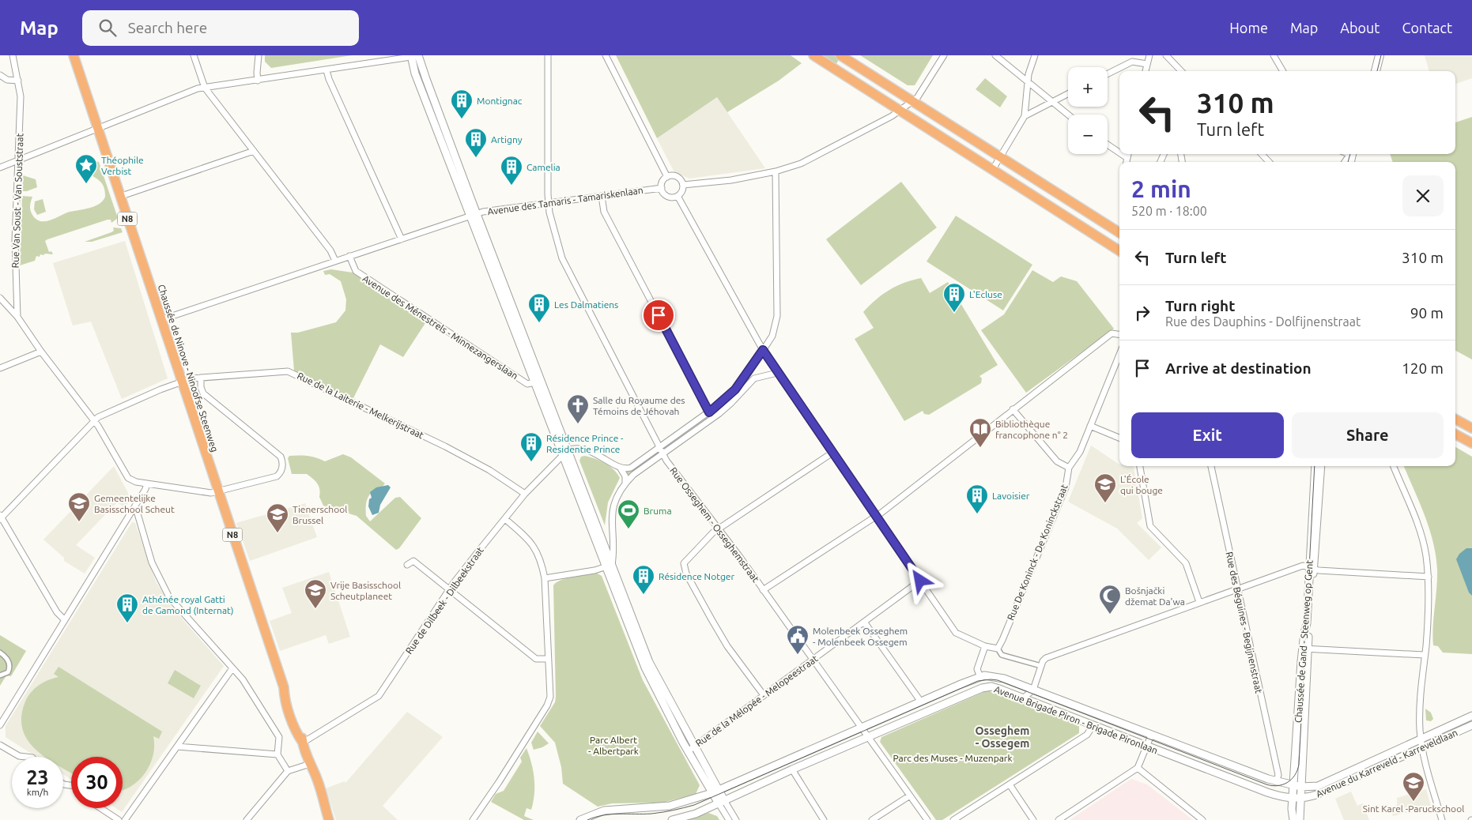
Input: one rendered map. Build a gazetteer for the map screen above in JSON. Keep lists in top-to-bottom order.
{
  "streets": {
    "main road": ["N8", "Chaussée de Ninove - Ninoofse Steenweg"],
    "street": [
      "Rue Van Soust - Van Souststraat",
      "Avenue des Tamaris - Tamariskenlaan",
      "Avenue des Ménestrels - Minnezangerslaan",
      "Rue de la Laiterie - Melkerijstraat",
      "Rue Osseghem - Osseghemstraat",
      "Rue De Koninck - De Koninckstraat",
      "Rue de Dilbeek - Dilbeekstraat",
      "Rue des Béguines - Begijnenstraat",
      "Chaussée de Gand - Steenweg op Gent",
      "Rue de la Mélopée - Melopeestraat",
      "Avenue Brigade Piron - Brigade Pironlaan",
      "Avenue du Karreveld - Karreveldlaan"
    ]
  },
  "crossings": [
    ["Avenue des Tamaris - Tamariskenlaan", "Avenue des Ménestrels - Minnezangerslaan"],
    ["Avenue des Tamaris - Tamariskenlaan", "Chaussée de Ninove - Ninoofse Steenweg"],
    ["Avenue des Tamaris - Tamariskenlaan", "Rue Osseghem - Osseghemstraat"],
    ["Chaussée de Ninove - Ninoofse Steenweg", "Rue de la Laiterie - Melkerijstraat"],
    ["Chaussée de Ninove - Ninoofse Steenweg", "Rue de Dilbeek - Dilbeekstraat"],
    ["Rue de la Laiterie - Melkerijstraat", "Rue de Dilbeek - Dilbeekstraat"],
    ["Rue Osseghem - Osseghemstraat", "Rue de la Mélopée - Melopeestraat"],
    ["Rue Osseghem - Osseghemstraat", "Avenue Brigade Piron - Brigade Pironlaan"],
    ["Rue des Béguines - Begijnenstraat", "Avenue Brigade Piron - Brigade Pironlaan"],
    ["Chaussée de Gand - Steenweg op Gent", "Avenue Brigade Piron - Brigade Pironlaan"],
    ["Chaussée de Gand - Steenweg op Gent", "Avenue du Karreveld - Karreveldlaan"],
    ["Avenue Brigade Piron - Brigade Pironlaan", "Avenue du Karreveld - Karreveldlaan"]
  ],
  "districts": ["Osseghem - Ossegem"],
  "parks": ["Parc Albert - Albertpark", "Parc des Muses - Muzenpark"],
  "places": {
    "building": [
      "Montignac",
      "Artigny",
      "Camelia",
      "L'Ecluse",
      "Les Dalmatiens",
      "Résidence Prince - Residentie Prince",
      "Lavoisier",
      "Résidence Notger",
      "Athénée royal Gatti de Gamond (Internat)"
    ],
    "place": ["Théophile Verbist"],
    "church": ["Salle du Royaume des Témoins de Jéhovah"],
    "library": ["Bibliothèque francophone n° 2"],
    "school or university": [
      "L'École qui bouge",
      "Gemeentelijke Basisschool Scheut",
      "Tienerschool Brussel",
      "Vrije Basisschool Scheutplaneet",
      "Sint Karel -Paruckschool"
    ],
    "sports": ["Bruma"],
    "mosque": ["Bošnjački džemat Da'wa"],
    "public building": ["Molenbeek Osseghem - Molenbeek Ossegem"]
  },
  "page": {
    "header": "Map",
    "search": "Search here",
    "nav": [
      "Home",
      "Map",
      "About",
      "Contact"
    ],
    "map_buttons": ["+", "−"],
    "turn": ["310 m", "Turn left"],
    "heading": ["2 min", "520 m · 18:00"],
    "list": [
      {
        "name": "Turn left",
        "value": "310 m"
      },
      {
        "name": "Turn right",
        "note": "Rue des Dauphins - Dolfijnenstraat",
        "value": "90 m"
      },
      {
        "name": "Arrive at destination",
        "value": "120 m"
      }
    ],
    "buttons": ["Exit", "Share"],
    "speed": "23 km/h",
    "limit": "30"
  }
}
